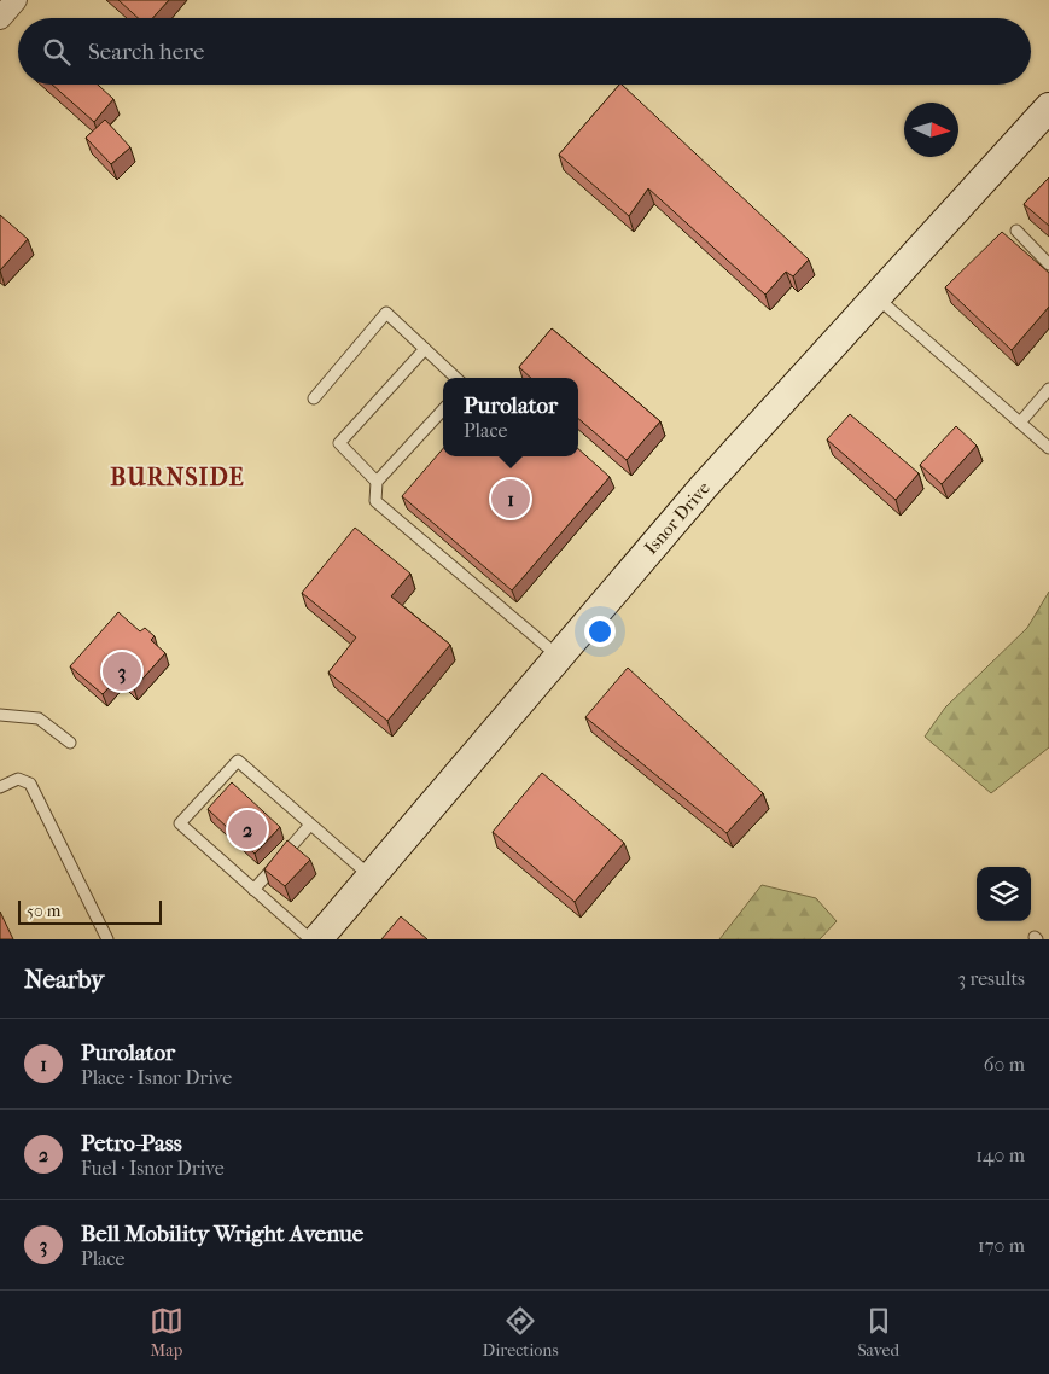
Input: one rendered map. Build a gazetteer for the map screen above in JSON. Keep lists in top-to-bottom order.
{
  "streets": {
    "street": ["Isnor Drive"]
  },
  "districts": ["BURNSIDE"],
  "scale_bar": "50 m",
  "north": "right",
  "page": {
    "search": "Search here",
    "popup": ["Purolator", "Place"],
    "pins": ["1", "3", "2"],
    "scale": "50 m",
    "heading": ["Nearby", "3 results"],
    "list": [
      {
        "mark": "1",
        "name": "Purolator",
        "note": "Place · Isnor Drive",
        "value": "60 m"
      },
      {
        "mark": "2",
        "name": "Petro-Pass",
        "note": "Fuel · Isnor Drive",
        "value": "140 m"
      },
      {
        "mark": "3",
        "name": "Bell Mobility Wright Avenue",
        "note": "Place",
        "value": "170 m"
      }
    ],
    "nav": ["Map", "Directions", "Saved"]
  }
}
